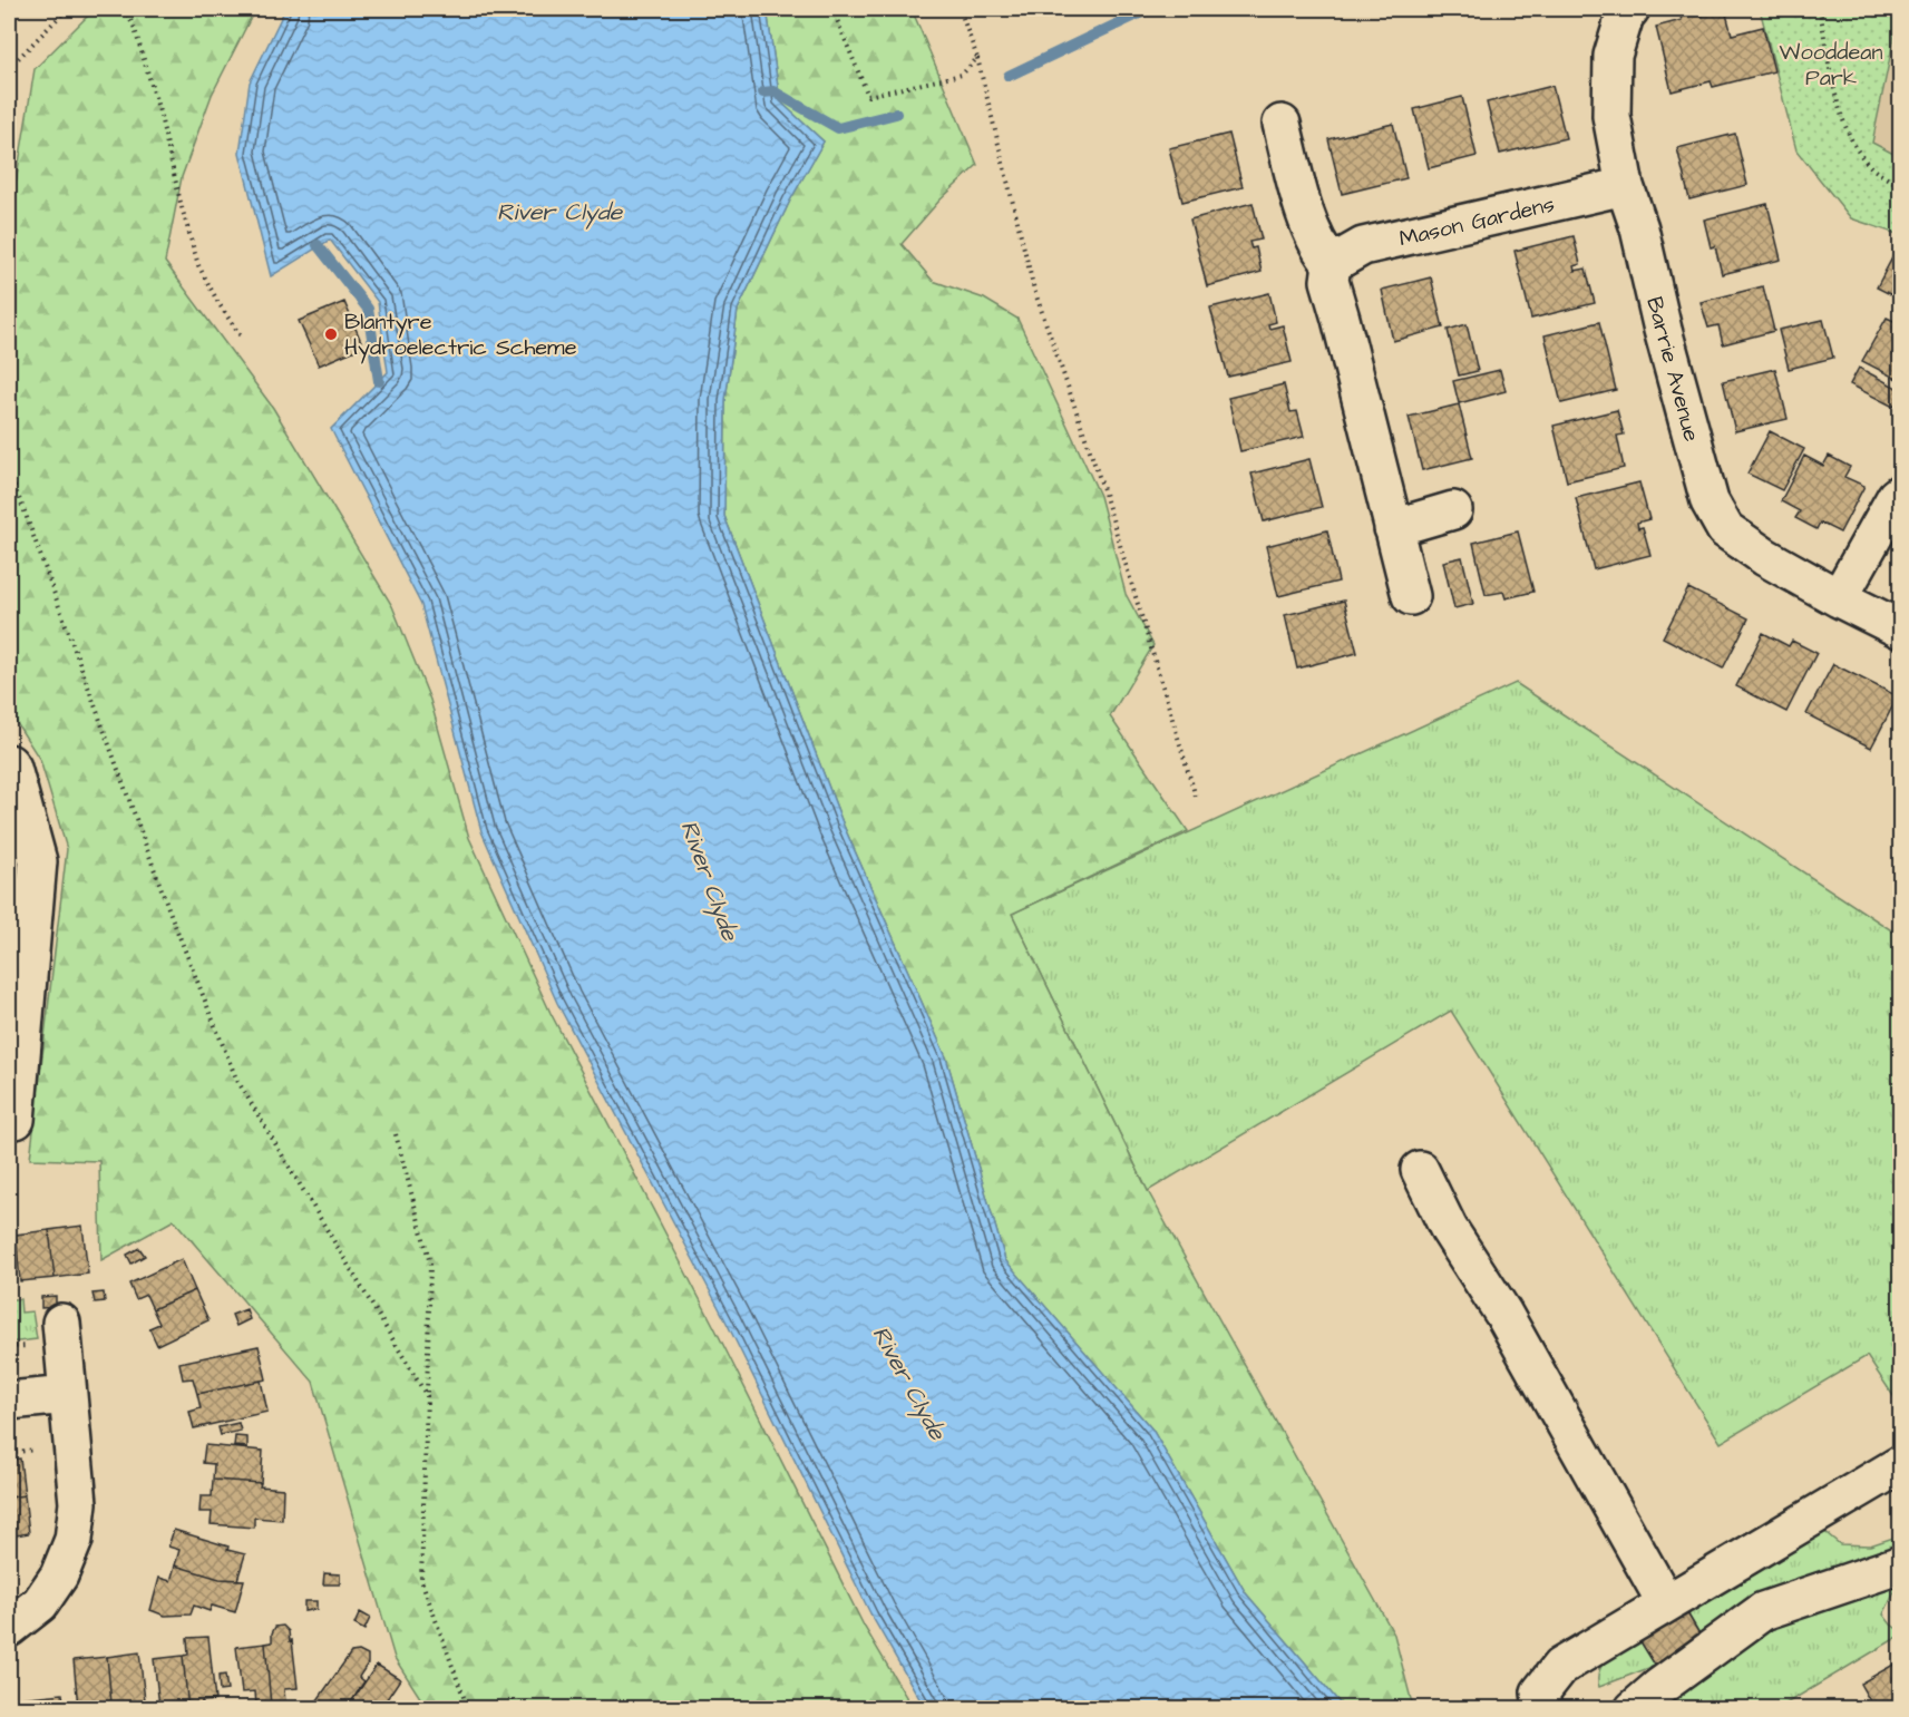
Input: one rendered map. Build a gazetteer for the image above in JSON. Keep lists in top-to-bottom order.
{
  "streets": {
    "street": ["Mason Gardens", "Barrie Avenue"]
  },
  "crossings": [
    ["Mason Gardens", "Barrie Avenue"]
  ],
  "water": ["River Clyde"],
  "parks": ["Wooddean Park"],
  "places": ["Blantyre Hydroelectric Scheme"]
}
